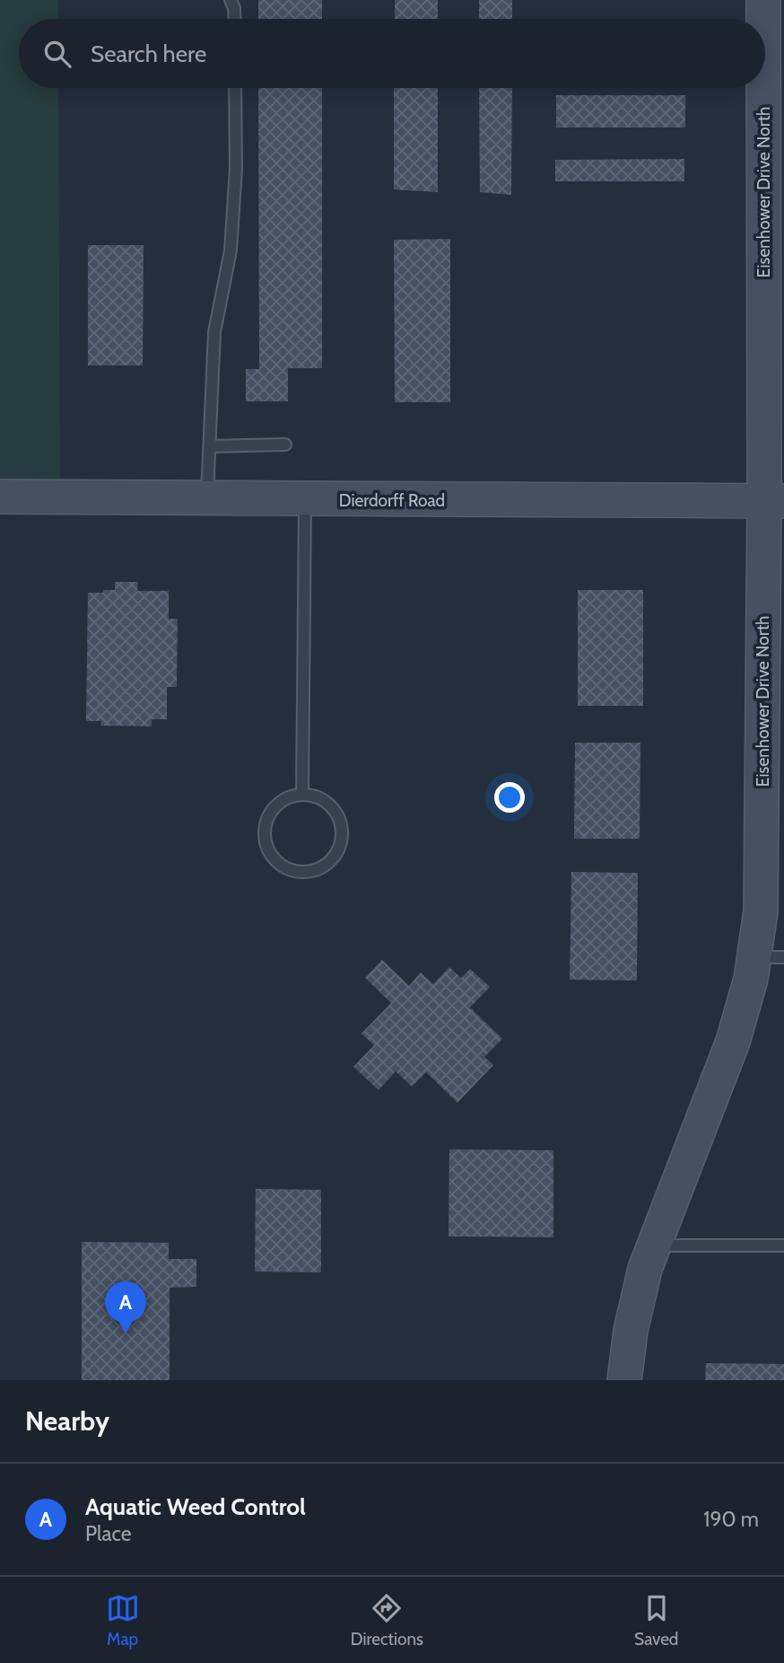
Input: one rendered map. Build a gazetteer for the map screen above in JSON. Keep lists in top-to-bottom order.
{
  "streets": {
    "street": ["Eisenhower Drive North", "Dierdorff Road"]
  },
  "crossings": [
    ["Eisenhower Drive North", "Dierdorff Road"]
  ],
  "page": {
    "search": "Search here",
    "pins": "A",
    "heading": "Nearby",
    "list": [
      {
        "mark": "A",
        "name": "Aquatic Weed Control",
        "note": "Place",
        "value": "190 m"
      }
    ],
    "nav": ["Map", "Directions", "Saved"]
  }
}
